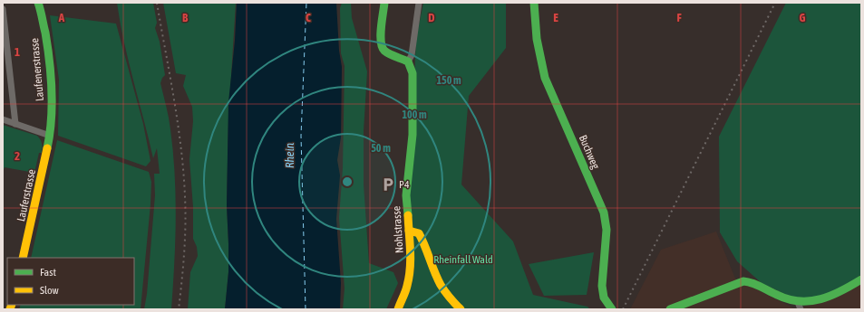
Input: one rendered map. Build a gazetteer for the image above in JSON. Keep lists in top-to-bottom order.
{
  "streets": {
    "street": [
      "Laufenerstrasse",
      "Buchweg",
      "Lauferstrasse",
      "Nohlstrasse"
    ]
  },
  "crossings": [
    ["Laufenerstrasse", "Lauferstrasse"]
  ],
  "water": ["Rhein"],
  "parks": ["Rheinfall Wald"],
  "places": {
    "parking": ["P4"]
  },
  "legend": ["Fast", "Slow"],
  "grid": {
    "columns": [
      "A",
      "B",
      "C",
      "D",
      "E",
      "F",
      "G"
    ],
    "rows": ["1", "2"]
  },
  "rings": ["150 m", "100 m", "50 m"]
}
